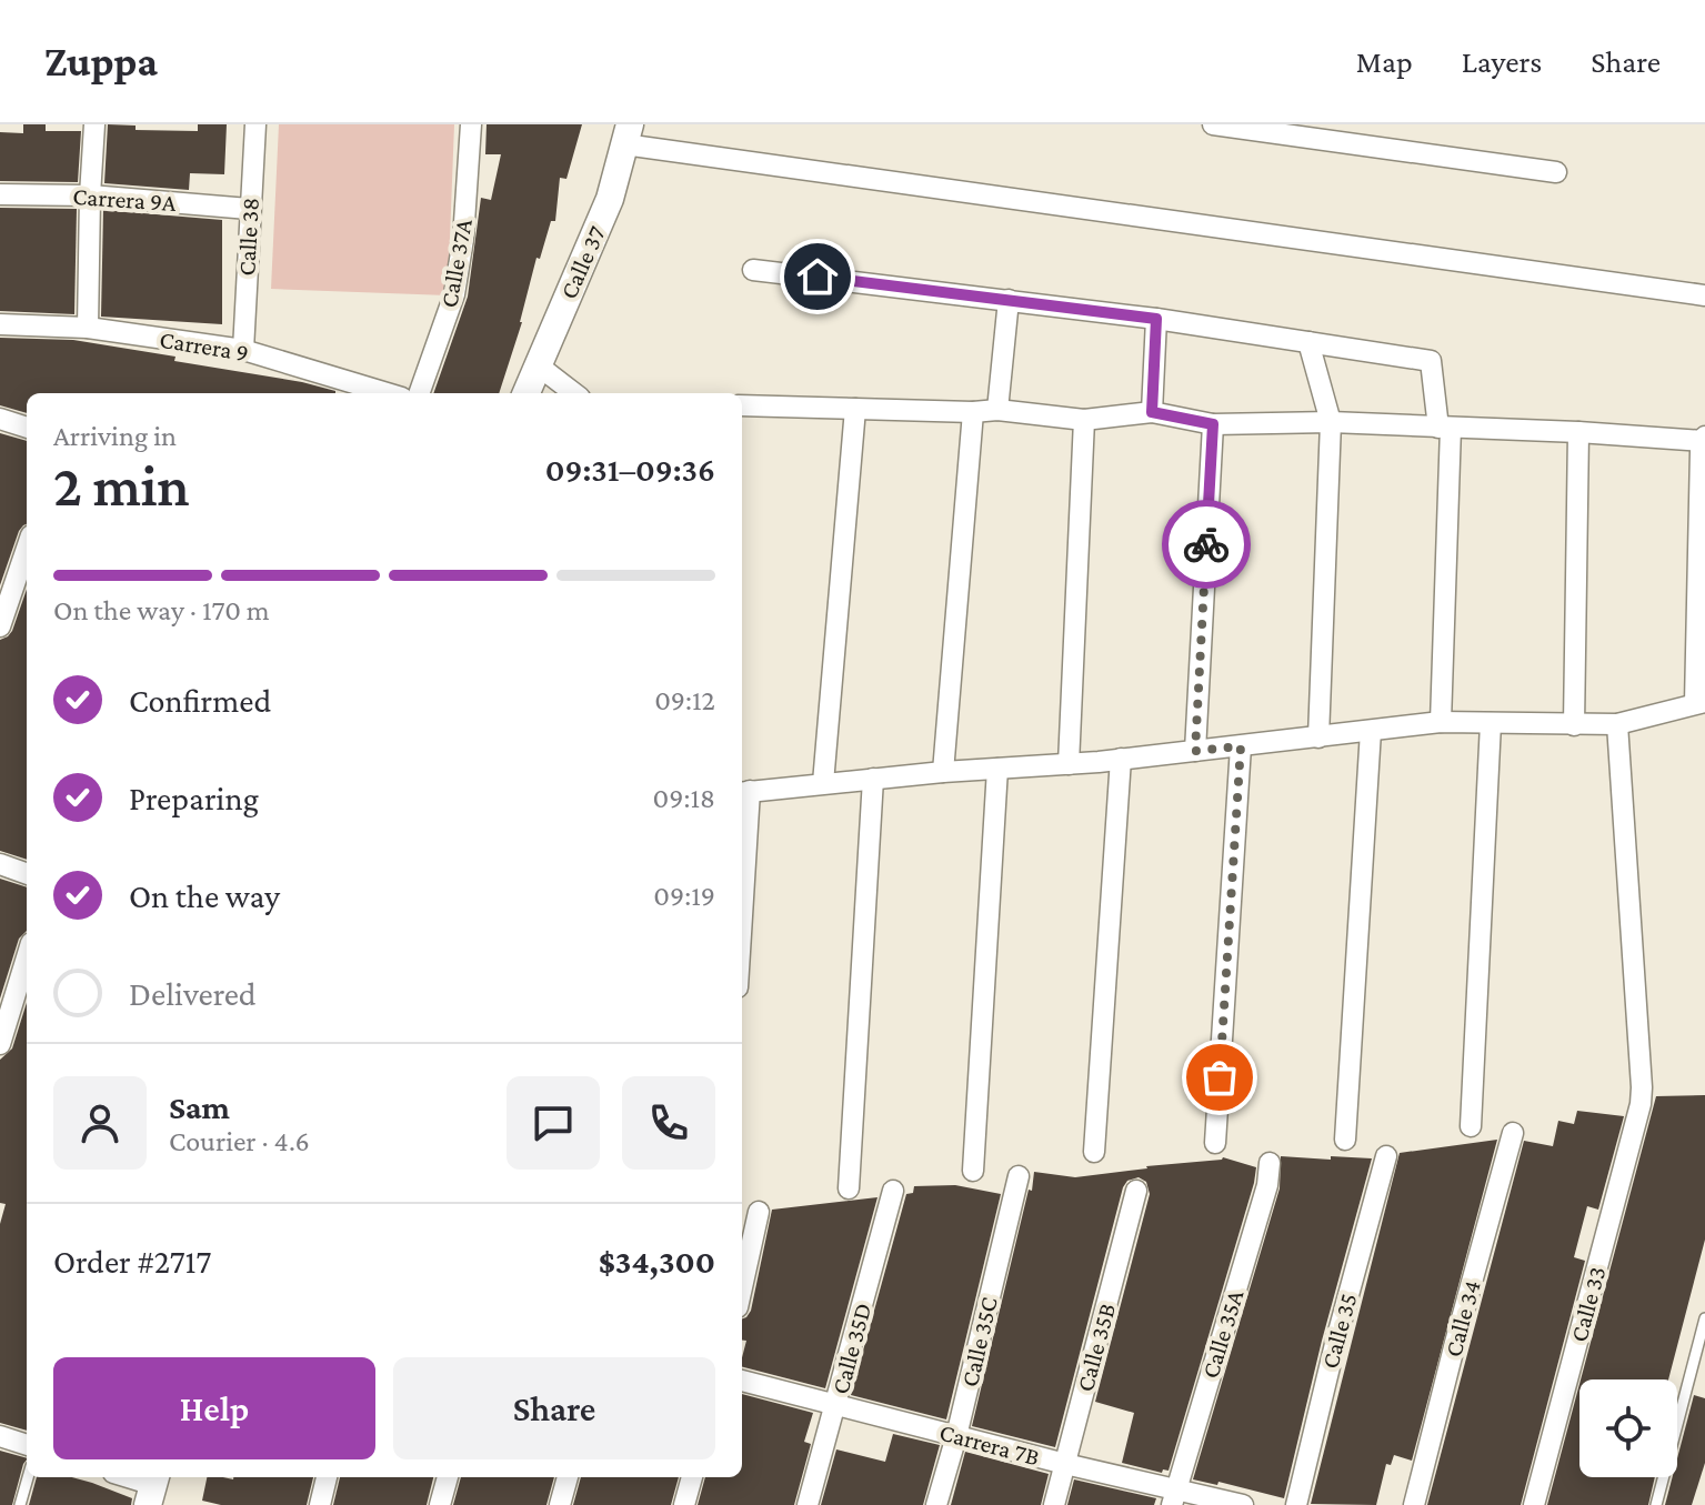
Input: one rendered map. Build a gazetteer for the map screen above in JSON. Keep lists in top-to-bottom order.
{
  "streets": {
    "main road": ["Calle 37"],
    "street": [
      "Carrera 9A",
      "Calle 38",
      "Calle 37A",
      "Carrera 9",
      "Calle 33",
      "Calle 34",
      "Calle 35",
      "Calle 35A",
      "Calle 35C",
      "Calle 35B",
      "Calle 35D",
      "Carrera 7B"
    ]
  },
  "crossings": [
    ["Carrera 9A", "Calle 38"],
    ["Calle 38", "Carrera 9"],
    ["Calle 35A", "Carrera 7B"],
    ["Calle 35C", "Carrera 7B"],
    ["Calle 35B", "Carrera 7B"],
    ["Calle 35D", "Carrera 7B"]
  ],
  "page": {
    "header": "Zuppa",
    "nav": ["Map", "Layers", "Share"],
    "heading": ["2 min", "Arriving in", "09:31–09:36"],
    "panel": [
      "Sam",
      "Courier · 4.6",
      "Order #2717",
      "$34,300"
    ],
    "bar": "On the way · 170 m",
    "list": [
      ["Confirmed", "09:12"],
      ["Preparing", "09:18"],
      ["On the way", "09:19"],
      "Delivered"
    ],
    "buttons": ["Help", "Share"]
  }
}
